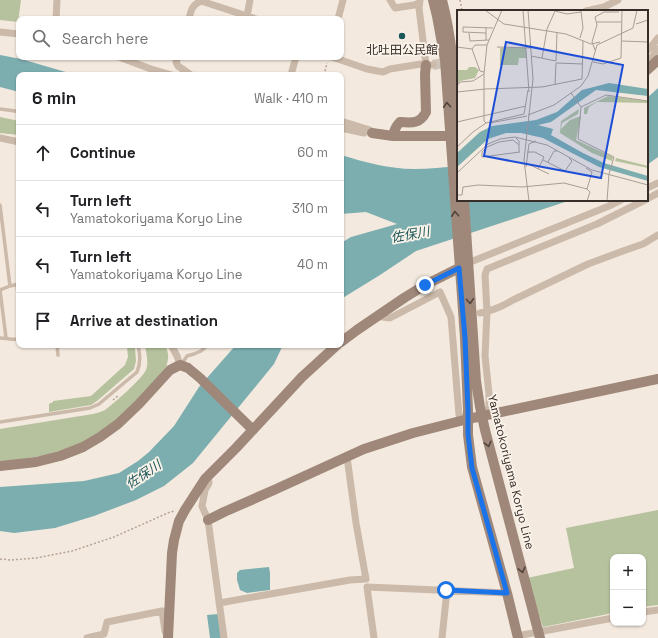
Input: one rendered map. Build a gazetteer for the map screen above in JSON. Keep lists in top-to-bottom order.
{
  "streets": {
    "main road": ["Yamatokoriyama Koryo Line"]
  },
  "water": ["佐保川"],
  "places": ["北吐田公民館"],
  "page": {
    "search": "Search here",
    "heading": ["6 min", "Walk · 410 m"],
    "list": [
      ["Continue", "60 m"],
      ["Turn left", "Yamatokoriyama Koryo Line", "310 m"],
      ["Turn left", "Yamatokoriyama Koryo Line", "40 m"],
      "Arrive at destination"
    ],
    "map_buttons": ["+", "−"]
  }
}
